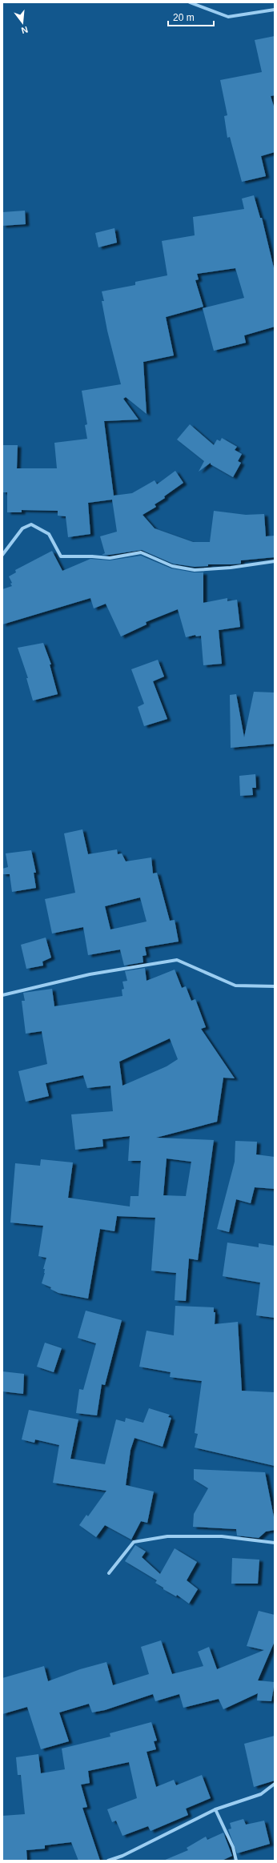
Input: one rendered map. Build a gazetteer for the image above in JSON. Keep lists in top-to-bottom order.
{
  "scale_bar": "20 m",
  "north": "bottom"
}
